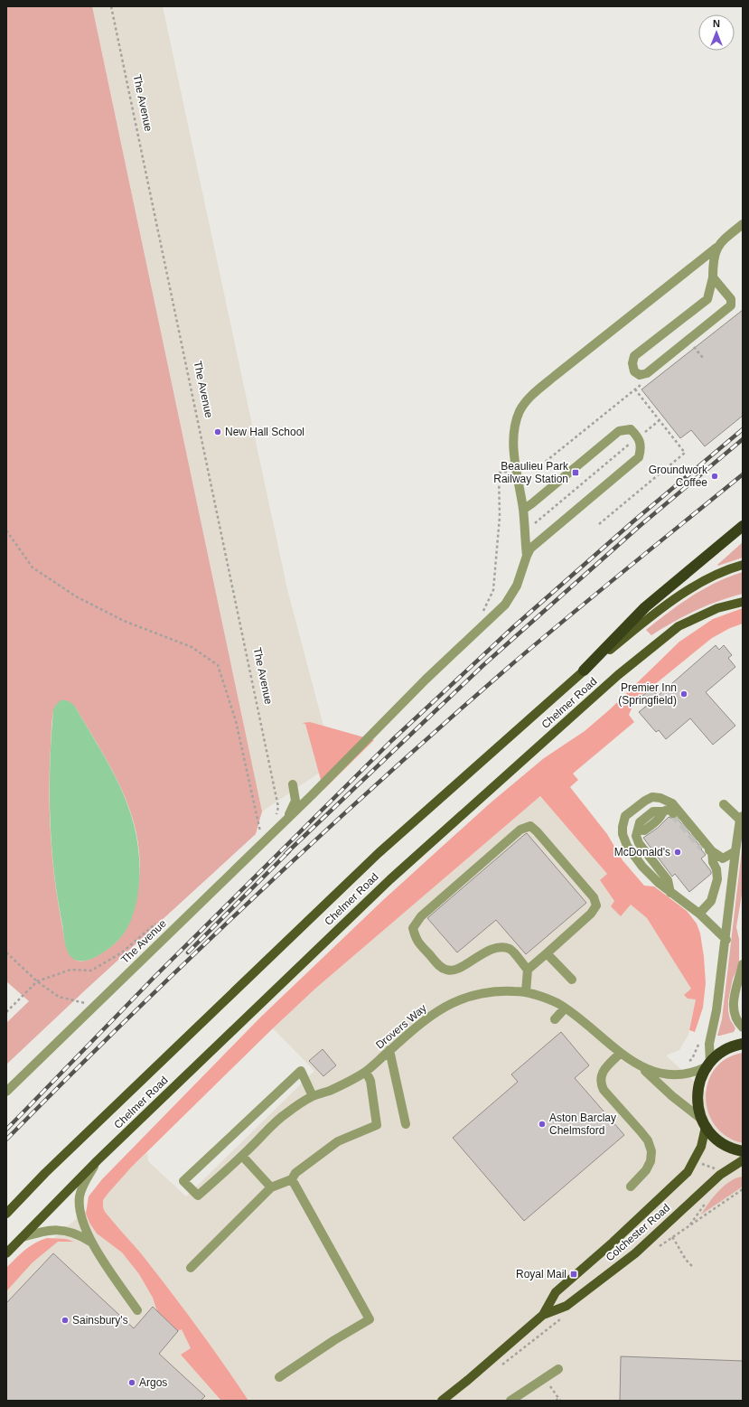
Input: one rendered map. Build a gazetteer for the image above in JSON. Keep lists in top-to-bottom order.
{
  "streets": {
    "main road": ["Chelmer Road", "Colchester Road"],
    "street": ["The Avenue", "Drovers Way"]
  },
  "crossings": [
    ["Drovers Way", "Colchester Road"]
  ],
  "places": {
    "other": [
      "New Hall School",
      "Groundwork Coffee",
      "Premier Inn (Springfield)",
      "McDonald's",
      "Aston Barclay Chelmsford",
      "Sainsbury's",
      "Argos"
    ],
    "transit": ["Beaulieu Park Railway Station", "Royal Mail"]
  },
  "north": "top"
}
